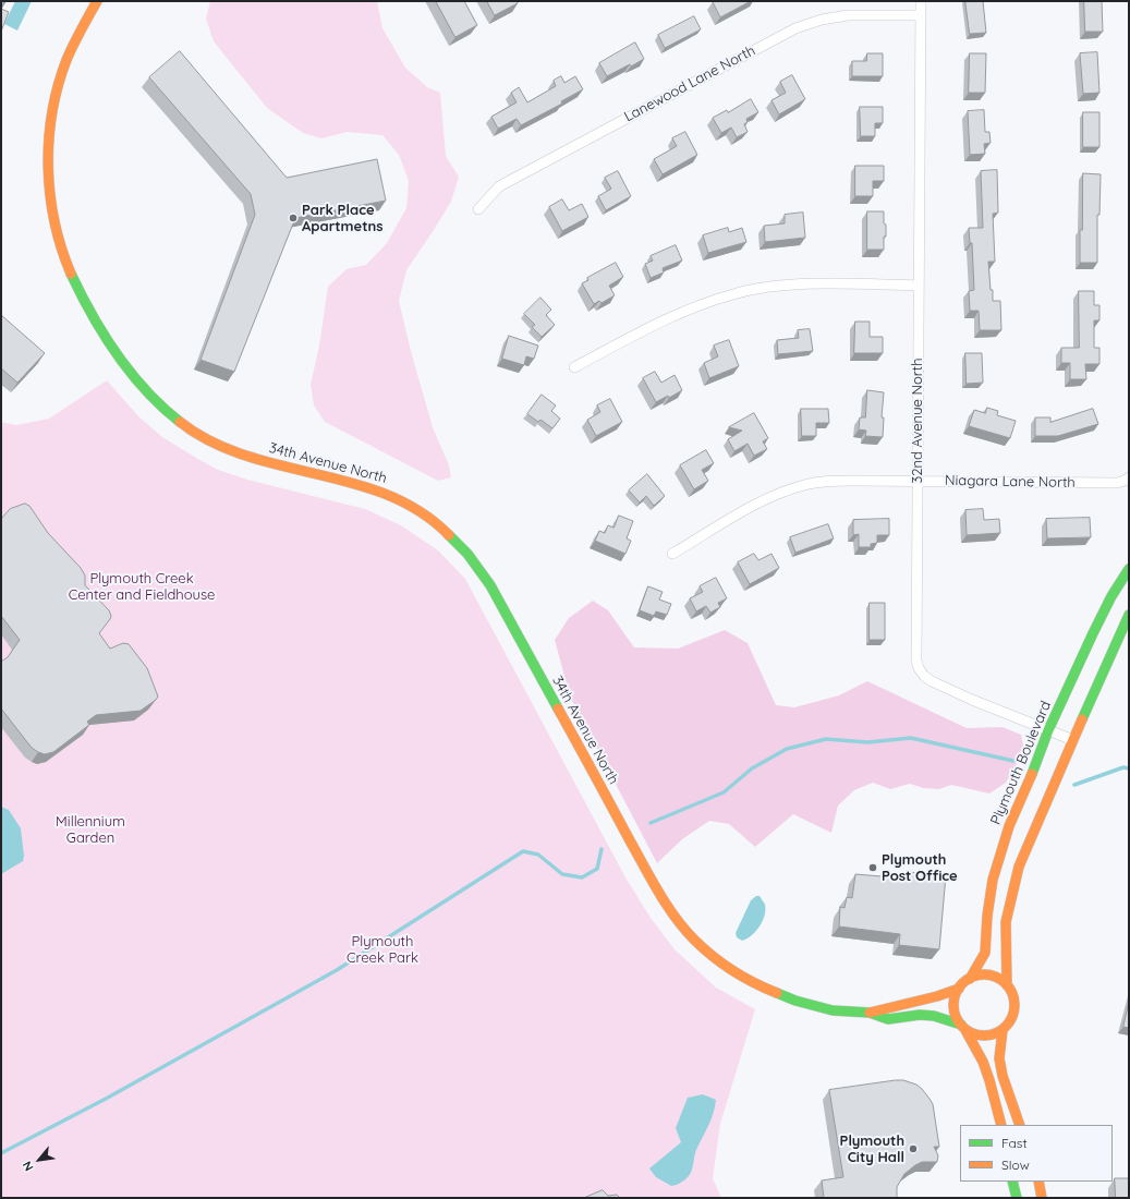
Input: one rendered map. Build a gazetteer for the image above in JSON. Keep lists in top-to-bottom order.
{
  "streets": {
    "street": [
      "Lanewood Lane North",
      "32nd Avenue North",
      "34th Avenue North",
      "Niagara Lane North",
      "Plymouth Boulevard"
    ]
  },
  "crossings": [
    ["Lanewood Lane North", "32nd Avenue North"],
    ["32nd Avenue North", "Niagara Lane North"],
    ["32nd Avenue North", "Plymouth Boulevard"],
    ["34th Avenue North", "Plymouth Boulevard"]
  ],
  "parks": ["Plymouth Creek Center and Fieldhouse", "Millennium Garden", "Plymouth Creek Park"],
  "places": ["Park Place Apartmetns", "Plymouth Post Office", "Plymouth City Hall"],
  "legend": ["Fast", "Slow"],
  "north": "bottom left"
}
